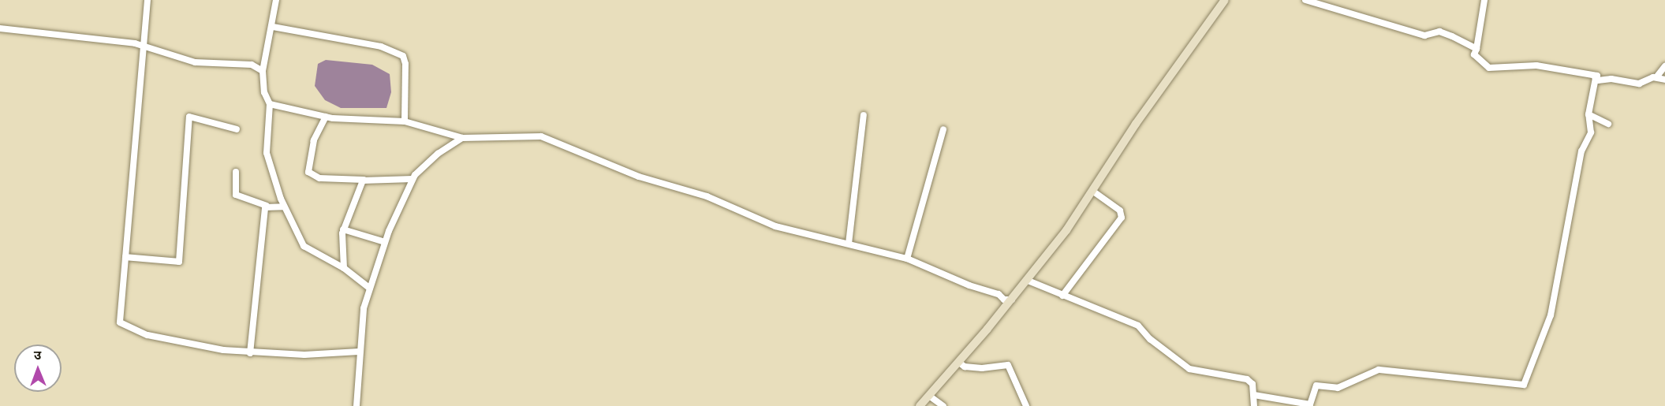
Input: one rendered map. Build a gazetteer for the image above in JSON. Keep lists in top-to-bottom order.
{
  "north": "top"
}
